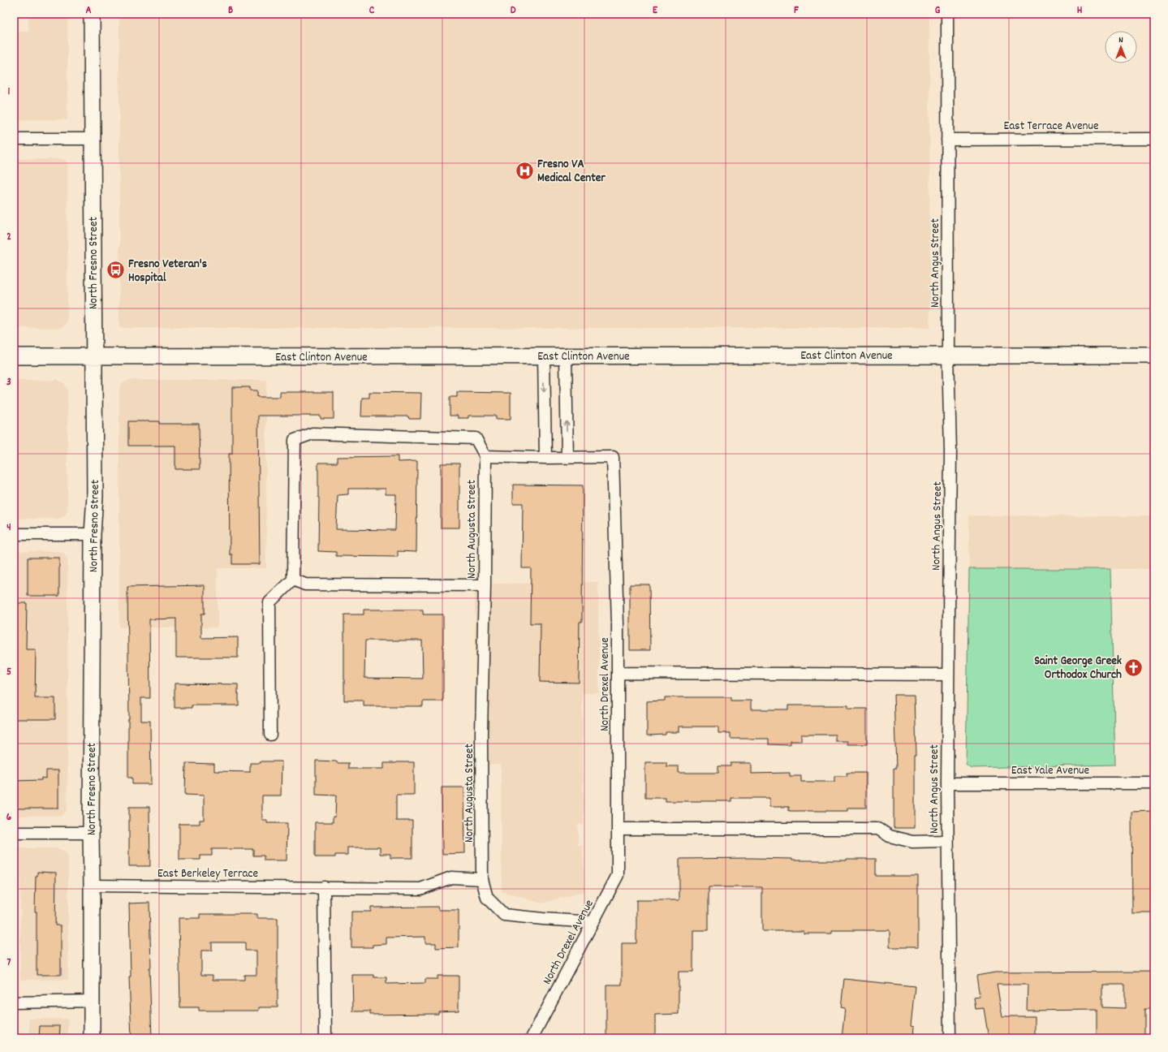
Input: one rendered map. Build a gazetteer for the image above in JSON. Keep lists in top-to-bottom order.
{
  "streets": {
    "main road": ["North Fresno Street", "East Clinton Avenue"],
    "street": [
      "East Terrace Avenue",
      "North Angus Street",
      "North Augusta Street",
      "North Drexel Avenue",
      "East Yale Avenue",
      "East Berkeley Terrace"
    ]
  },
  "crossings": [
    ["East Terrace Avenue", "North Angus Street"],
    ["North Fresno Street", "East Clinton Avenue"],
    ["North Fresno Street", "East Berkeley Terrace"],
    ["North Angus Street", "East Clinton Avenue"],
    ["North Angus Street", "East Yale Avenue"],
    ["North Augusta Street", "North Drexel Avenue"]
  ],
  "places": {
    "hospital": ["Fresno VA Medical Center"],
    "bus stop": ["Fresno Veteran's Hospital"],
    "church": ["Saint George Greek Orthodox Church"]
  },
  "north": "top",
  "grid": {
    "columns": [
      "A",
      "B",
      "C",
      "D",
      "E",
      "F",
      "G",
      "H"
    ],
    "rows": [
      "1",
      "2",
      "3",
      "4",
      "5",
      "6",
      "7"
    ]
  }
}
